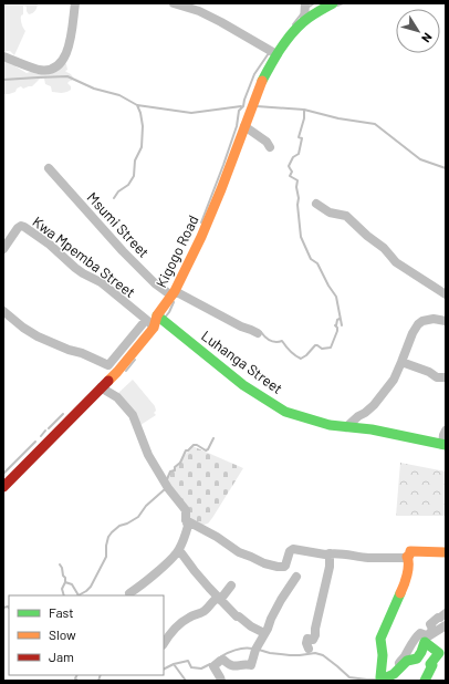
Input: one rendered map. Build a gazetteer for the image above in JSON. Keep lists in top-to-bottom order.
{
  "streets": {
    "street": [
      "Msumi Street",
      "Kigogo Road",
      "Kwa Mpemba Street",
      "Luhanga Street"
    ]
  },
  "crossings": [
    ["Msumi Street", "Kigogo Road"],
    ["Kigogo Road", "Kwa Mpemba Street"],
    ["Kigogo Road", "Luhanga Street"]
  ],
  "legend": ["Fast", "Slow", "Jam"],
  "north": "bottom right"
}
